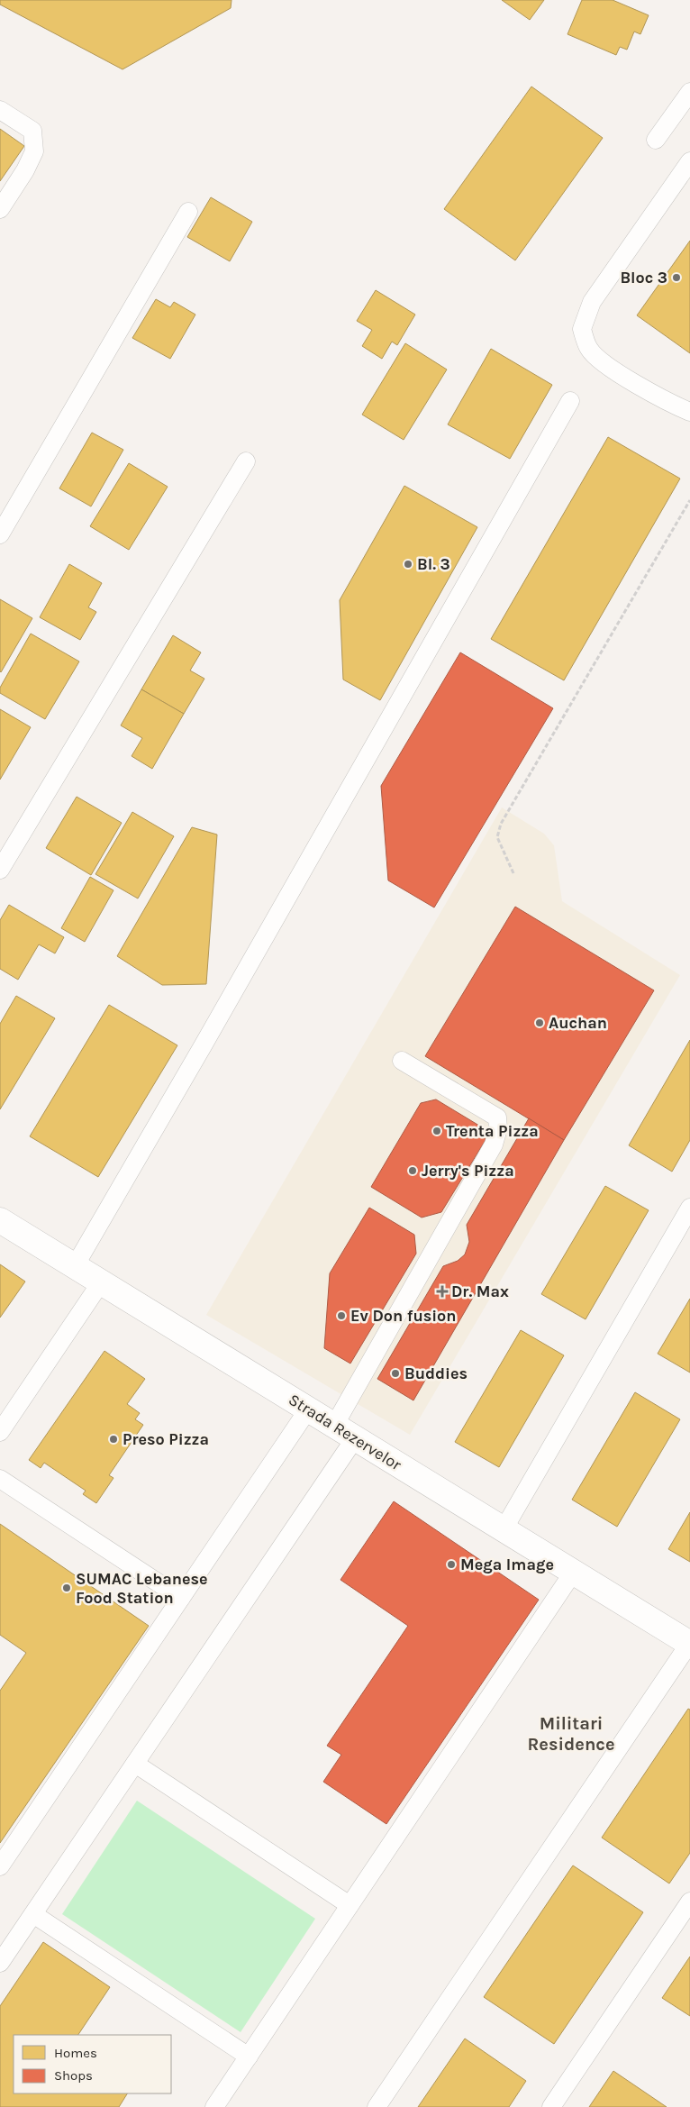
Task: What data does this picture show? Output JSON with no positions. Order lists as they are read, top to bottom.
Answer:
{
  "streets": {
    "street": ["Strada Rezervelor"]
  },
  "districts": ["Militari Residence"],
  "places": {
    "other": [
      "Bloc 3",
      "Bl. 3",
      "Auchan",
      "Trenta Pizza",
      "Jerry's Pizza",
      "Ev Don fusion",
      "Buddies",
      "Preso Pizza",
      "Mega Image",
      "SUMAC Lebanese Food Station"
    ],
    "health": ["Dr. Max"]
  },
  "legend": ["Homes", "Shops"]
}
